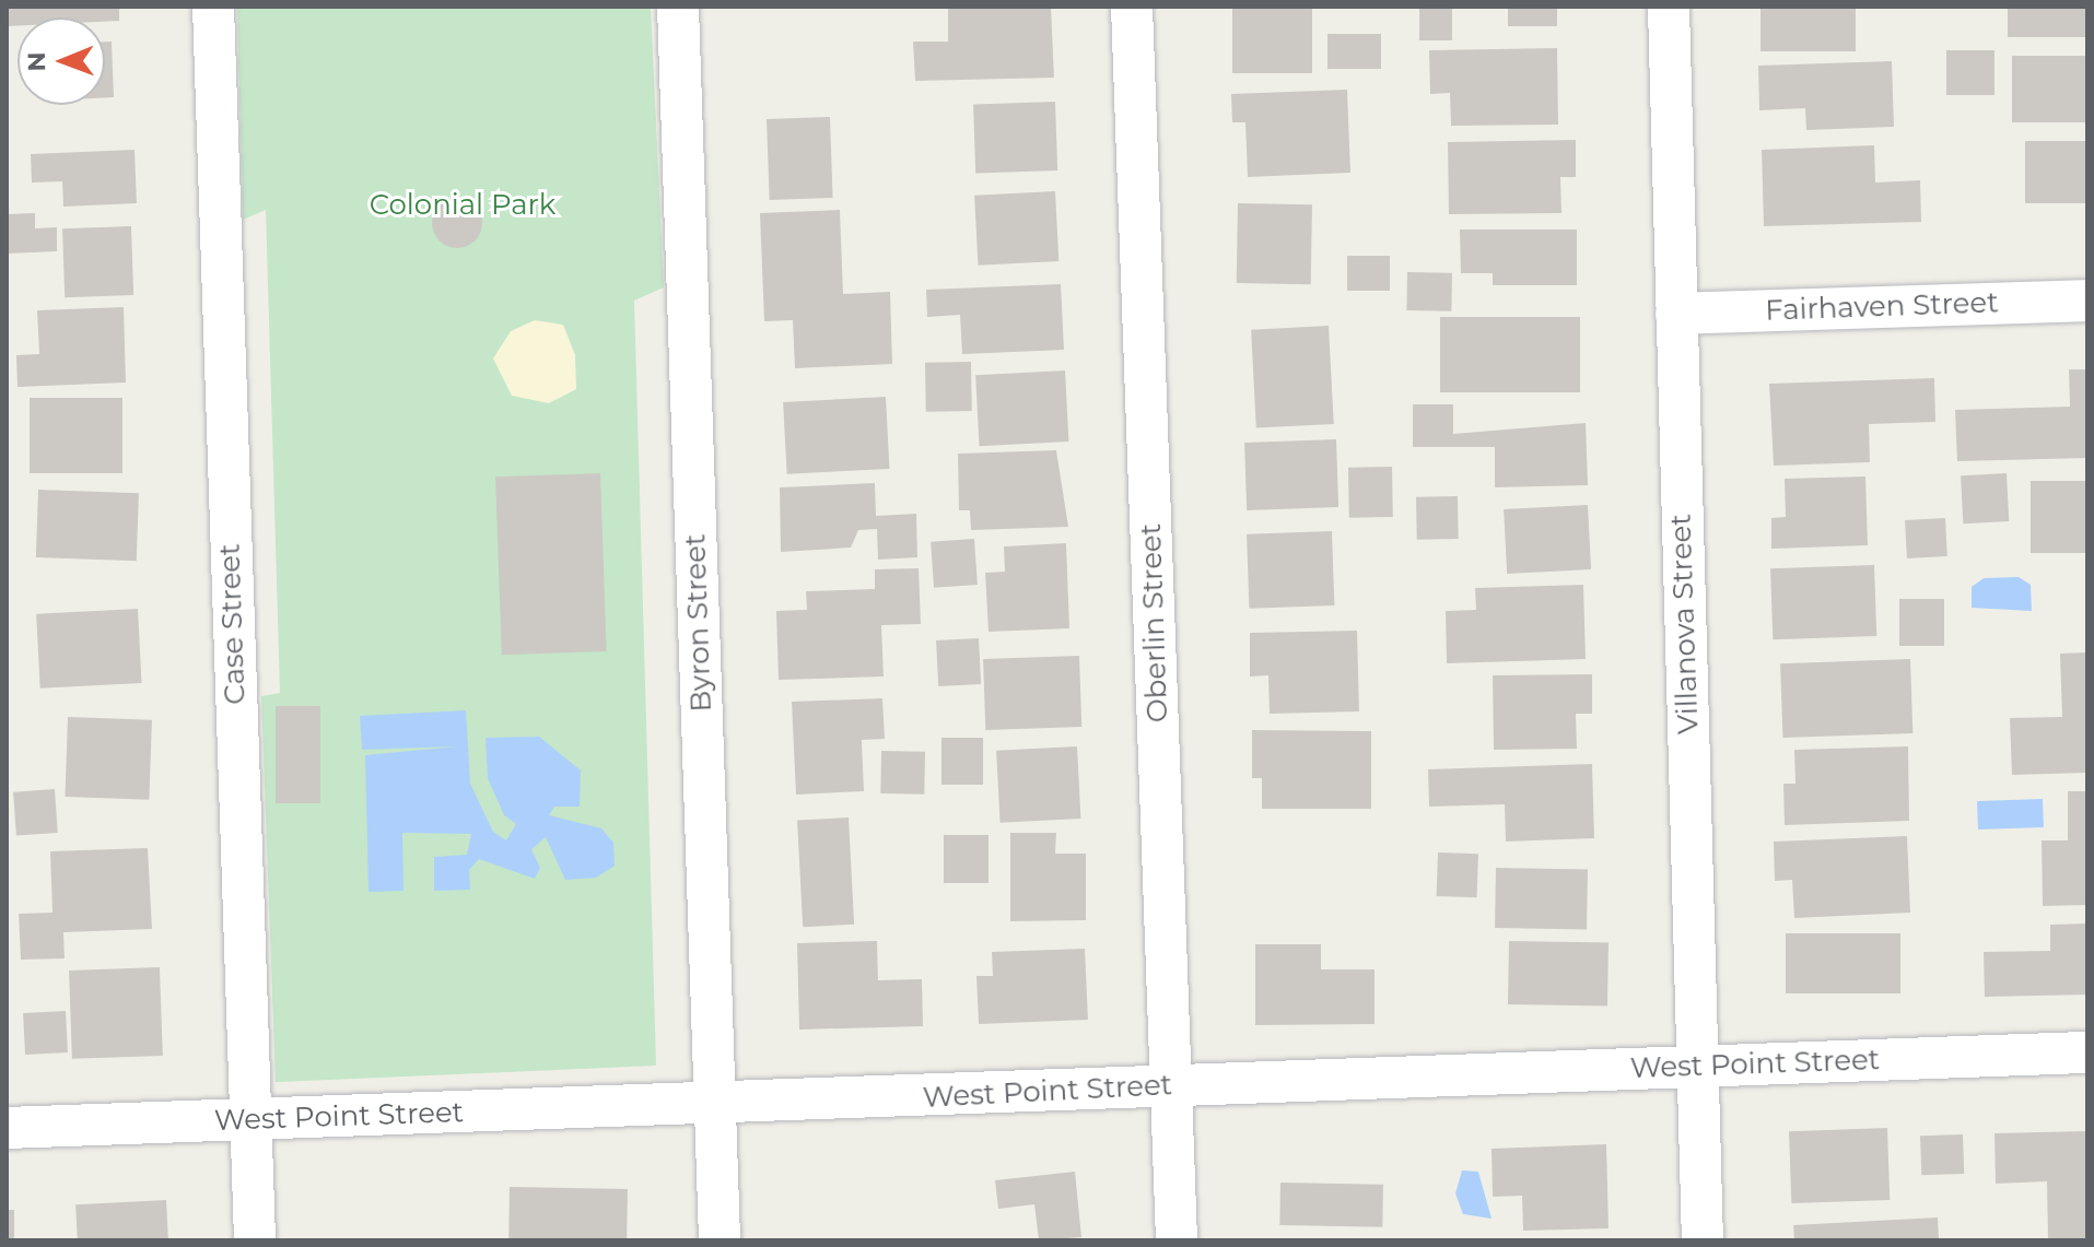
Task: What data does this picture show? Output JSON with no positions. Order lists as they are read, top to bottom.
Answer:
{
  "streets": {
    "street": [
      "Fairhaven Street",
      "Byron Street",
      "Oberlin Street",
      "Case Street",
      "Villanova Street",
      "West Point Street"
    ]
  },
  "crossings": [
    ["Fairhaven Street", "Villanova Street"],
    ["Byron Street", "West Point Street"],
    ["Oberlin Street", "West Point Street"],
    ["Case Street", "West Point Street"],
    ["Villanova Street", "West Point Street"]
  ],
  "parks": ["Colonial Park"],
  "north": "left"
}
